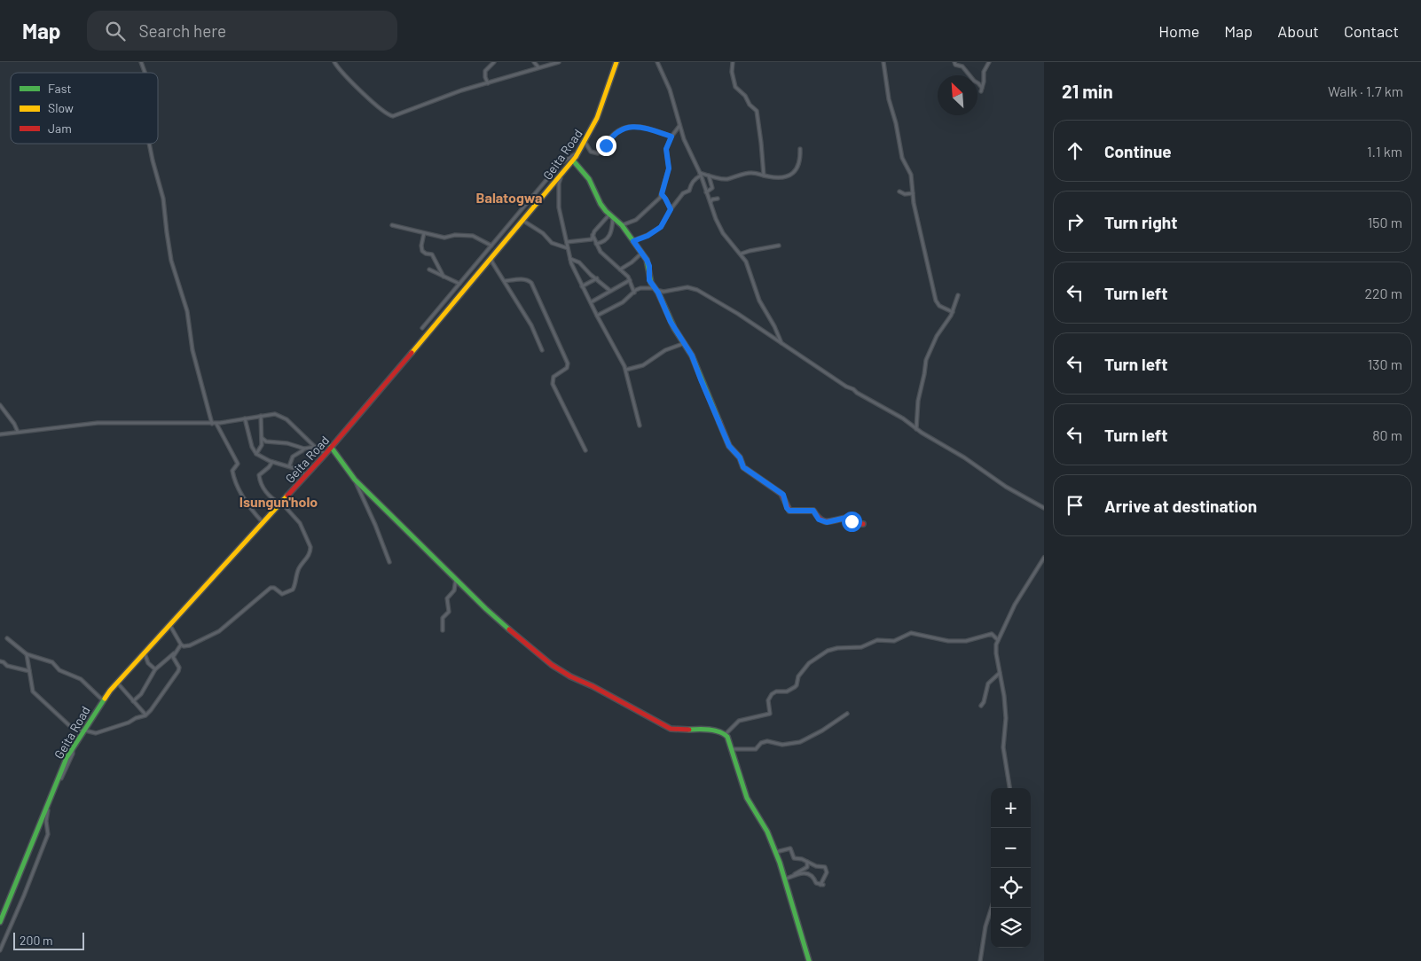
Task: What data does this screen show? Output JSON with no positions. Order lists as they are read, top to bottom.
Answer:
{
  "streets": {
    "main road": ["Geita Road"]
  },
  "districts": ["Balatogwa", "Isungun'holo"],
  "legend": ["Fast", "Slow", "Jam"],
  "scale_bar": "200 m",
  "north": "top left",
  "page": {
    "header": "Map",
    "search": "Search here",
    "nav": [
      "Home",
      "Map",
      "About",
      "Contact"
    ],
    "heading": ["21 min", "Walk · 1.7 km"],
    "list": [
      ["Continue", "1.1 km"],
      ["Turn right", "150 m"],
      ["Turn left", "220 m"],
      ["Turn left", "130 m"],
      ["Turn left", "80 m"],
      "Arrive at destination"
    ],
    "map_buttons": ["+", "−"],
    "scale": "200 m"
  }
}
